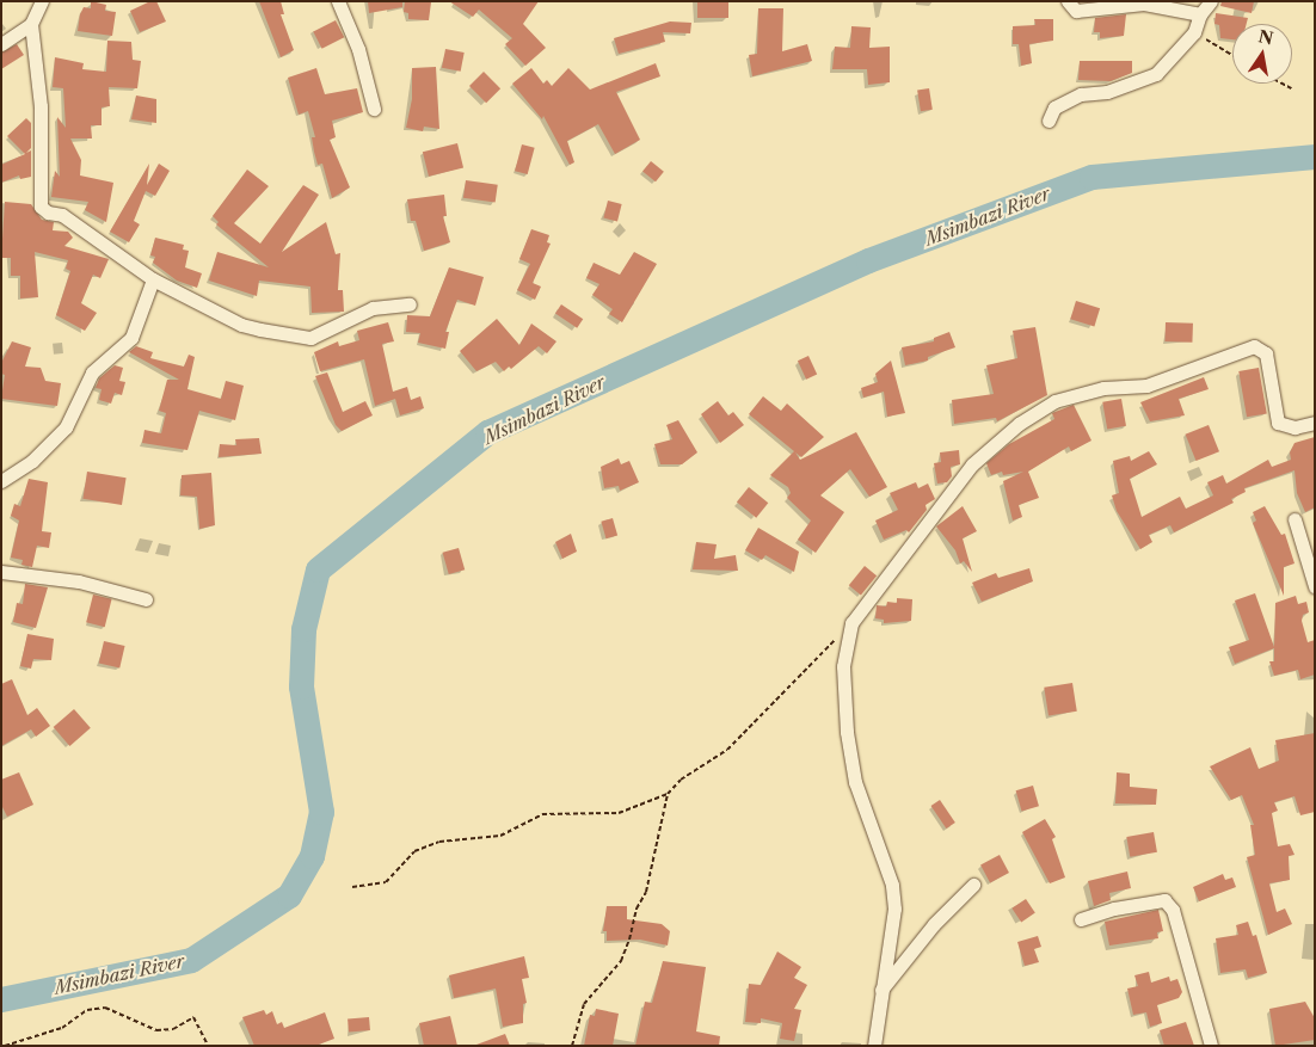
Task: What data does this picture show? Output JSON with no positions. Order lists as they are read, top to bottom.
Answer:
{
  "water": ["Msimbazi River"],
  "north": "top"
}
